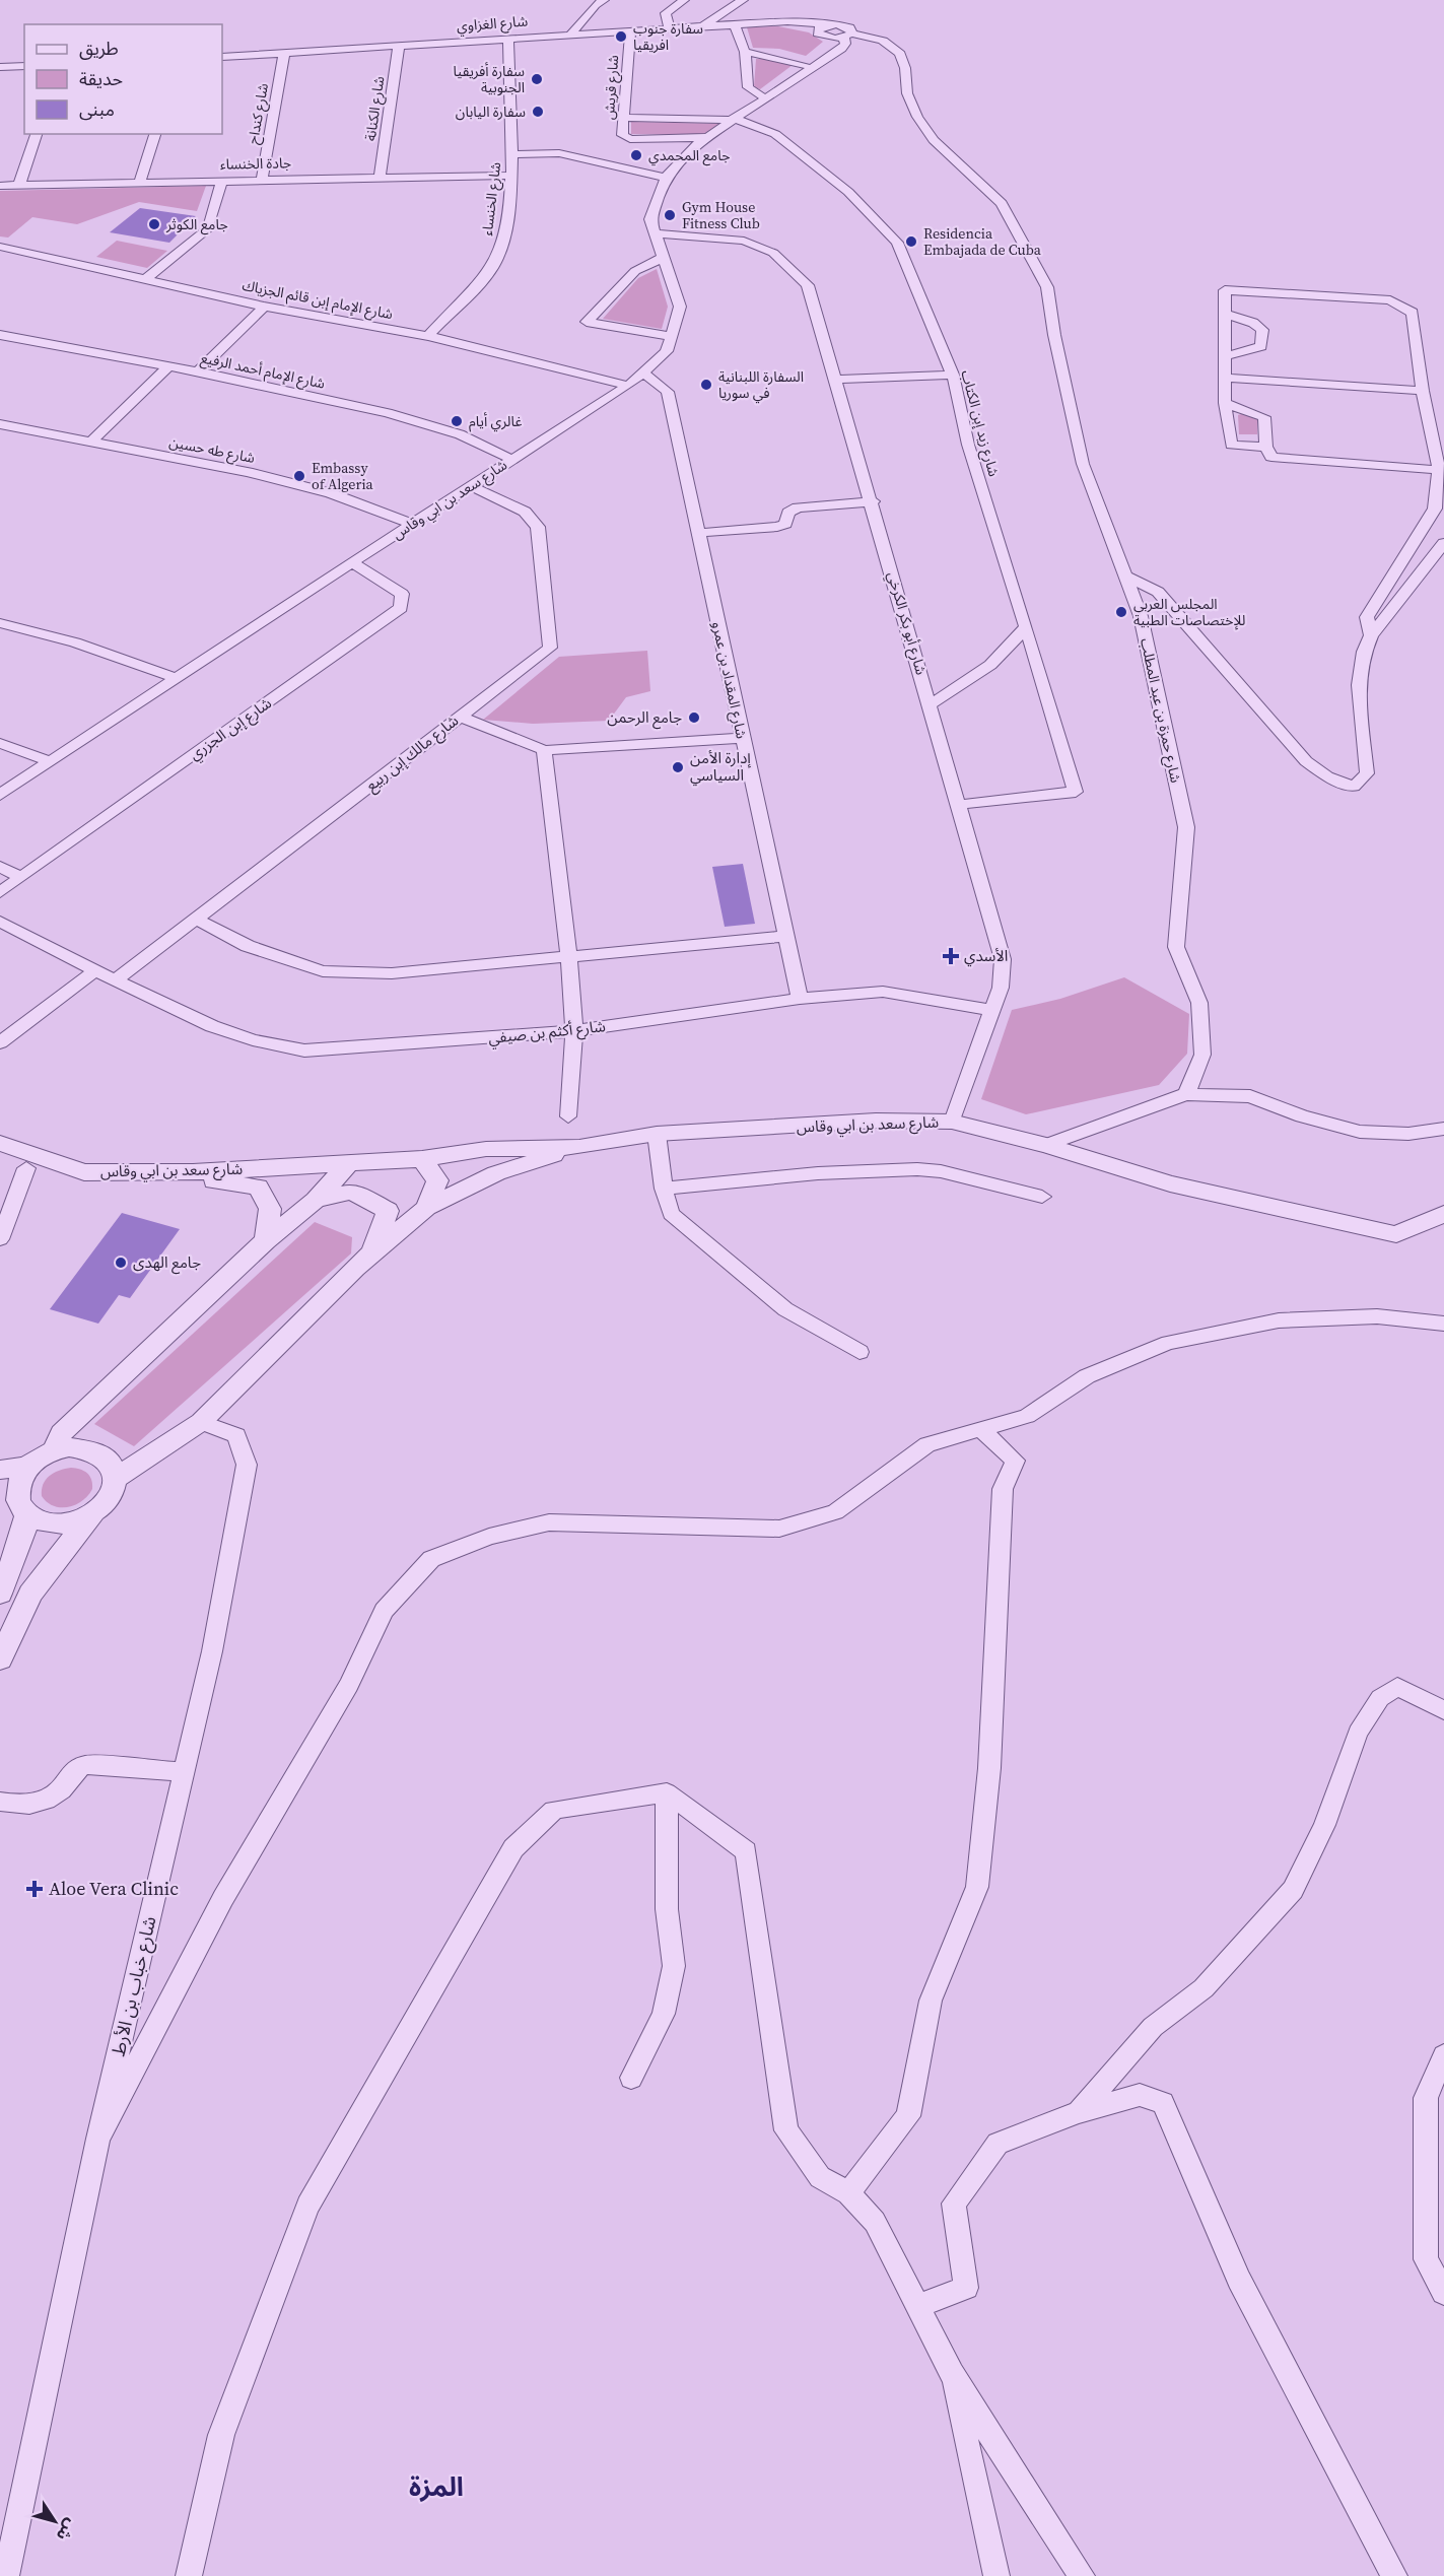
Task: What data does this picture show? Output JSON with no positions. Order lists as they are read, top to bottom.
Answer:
{
  "streets": {
    "street": [
      "شارع الغزاوي",
      "شارع قريش",
      "شارع الكنانة",
      "شارع كنداح",
      "جادة الخنساء",
      "شارع الخنساء",
      "شارع الإمام إبن قائم الجزياك",
      "شارع الإمام أحمد الرفيع",
      "شارع زيد إبن الكتاب",
      "شارع طه حسين",
      "شارع سعد بن ابي وقاس",
      "شارع أبو بكر الكرخي",
      "شارع المقداد بن عمرو",
      "شارع حمزة بن عبد المطلب",
      "شارع إبن الجزري",
      "شارع مالك إبن ربيع",
      "شارع أكثم بن صيفي",
      "شارع خباب بن الأرط"
    ]
  },
  "crossings": [
    ["شارع الغزاوي", "شارع قريش"],
    ["شارع الغزاوي", "شارع الكنانة"],
    ["شارع الغزاوي", "شارع كنداح"],
    ["شارع الغزاوي", "شارع الخنساء"],
    ["شارع الغزاوي", "شارع سعد بن ابي وقاس"],
    ["شارع قريش", "شارع زيد إبن الكتاب"],
    ["شارع قريش", "شارع سعد بن ابي وقاس"],
    ["شارع الكنانة", "جادة الخنساء"],
    ["شارع كنداح", "جادة الخنساء"],
    ["جادة الخنساء", "شارع الخنساء"],
    ["شارع الخنساء", "شارع الإمام إبن قائم الجزياك"],
    ["شارع الإمام إبن قائم الجزياك", "شارع سعد بن ابي وقاس"],
    ["شارع الإمام أحمد الرفيع", "شارع سعد بن ابي وقاس"],
    ["شارع زيد إبن الكتاب", "شارع سعد بن ابي وقاس"],
    ["شارع زيد إبن الكتاب", "شارع أبو بكر الكرخي"],
    ["شارع طه حسين", "شارع سعد بن ابي وقاس"],
    ["شارع سعد بن ابي وقاس", "شارع أبو بكر الكرخي"],
    ["شارع سعد بن ابي وقاس", "شارع المقداد بن عمرو"],
    ["شارع سعد بن ابي وقاس", "شارع حمزة بن عبد المطلب"],
    ["شارع سعد بن ابي وقاس", "شارع إبن الجزري"],
    ["شارع سعد بن ابي وقاس", "شارع مالك إبن ربيع"],
    ["شارع أبو بكر الكرخي", "شارع أكثم بن صيفي"],
    ["شارع المقداد بن عمرو", "شارع أكثم بن صيفي"],
    ["شارع مالك إبن ربيع", "شارع أكثم بن صيفي"]
  ],
  "districts": ["المزة"],
  "places": {
    "other": [
      "سفارة جنوب افريقيا",
      "سفارة أفريقيا الجنوبية",
      "سفارة اليابان",
      "جامع المحمدي",
      "Gym House Fitness Club",
      "جامع الكوثر",
      "Residencia Embajada de Cuba",
      "السفارة اللبنانية في سوريا",
      "غالري أيام",
      "Embassy of Algeria",
      "المجلس العربي للإختصاصات الطبية",
      "جامع الرحمن",
      "إدارة الأمن السياسي",
      "جامع الهدى"
    ],
    "health": ["الأسدي", "Aloe Vera Clinic"]
  },
  "legend": ["طريق", "حديقة", "مبنى"],
  "north": "bottom right"
}
